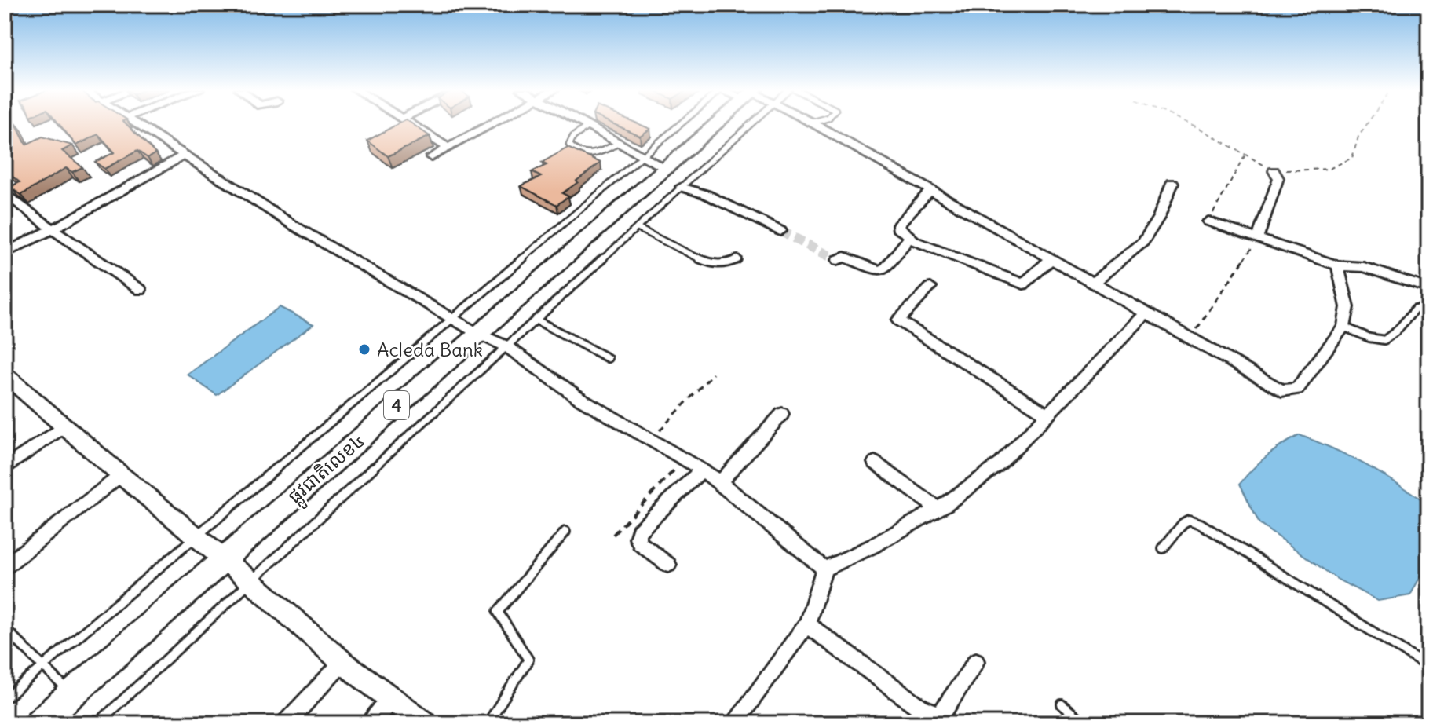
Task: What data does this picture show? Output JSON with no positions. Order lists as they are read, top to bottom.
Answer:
{
  "streets": {
    "highway": ["4", "ផ្លូវជាតិលេខ៤"]
  },
  "places": ["Acleda Bank"]
}
